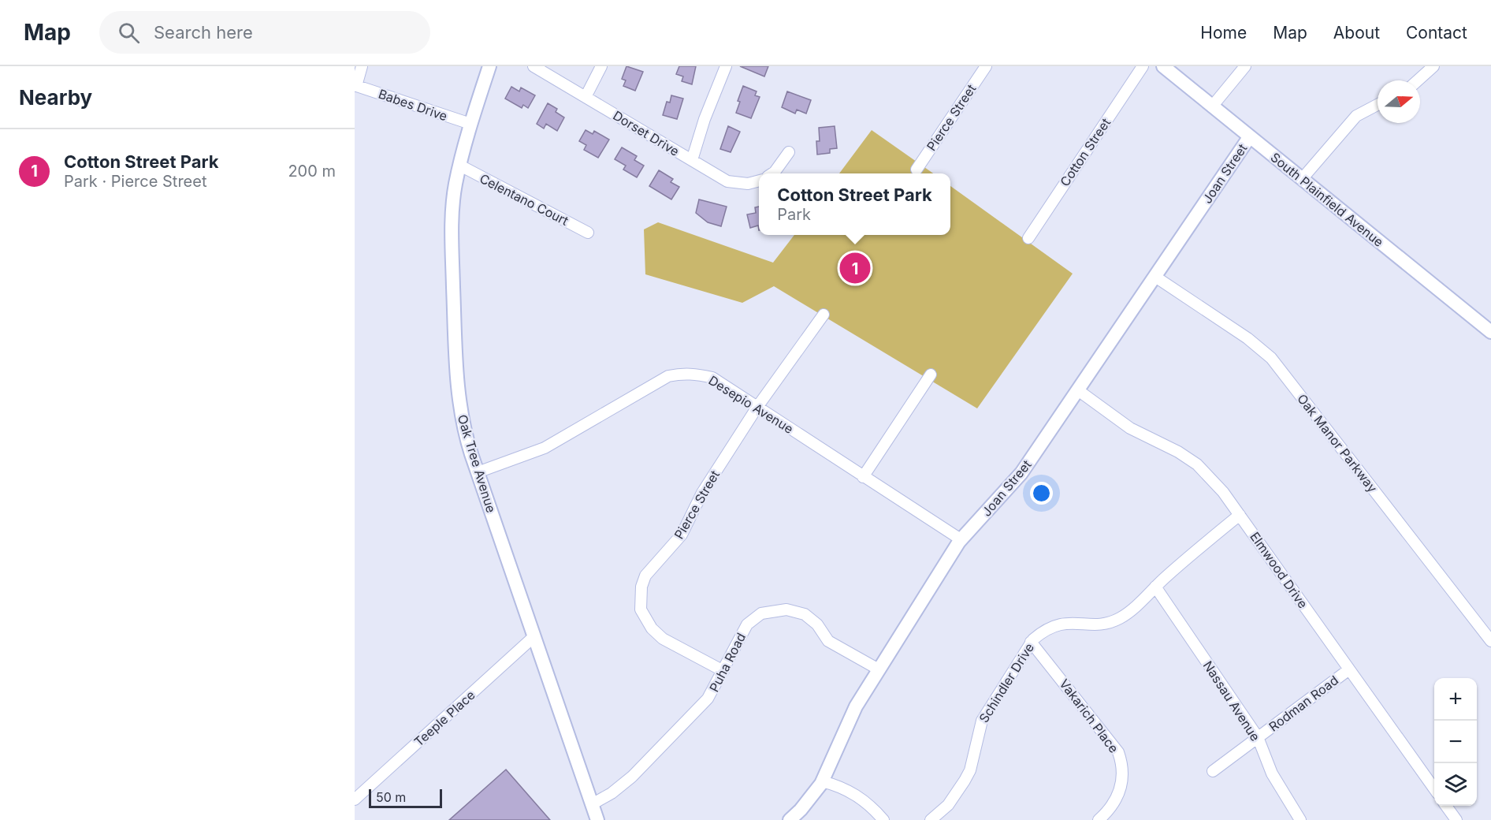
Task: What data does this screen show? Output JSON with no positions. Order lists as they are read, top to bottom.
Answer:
{
  "streets": {
    "street": [
      "Babes Drive",
      "Pierce Street",
      "Dorset Drive",
      "Cotton Street",
      "Joan Street",
      "Celentano Court",
      "South Plainfield Avenue",
      "Desepio Avenue",
      "Oak Manor Parkway",
      "Oak Tree Avenue",
      "Elmwood Drive",
      "Puha Road",
      "Schindler Drive",
      "Nassau Avenue",
      "Rodman Road",
      "Vakarich Place",
      "Teeple Place"
    ]
  },
  "crossings": [
    ["Babes Drive", "Oak Tree Avenue"],
    ["Pierce Street", "Desepio Avenue"],
    ["Pierce Street", "Puha Road"],
    ["Joan Street", "South Plainfield Avenue"],
    ["Joan Street", "Desepio Avenue"],
    ["Joan Street", "Oak Manor Parkway"],
    ["Joan Street", "Elmwood Drive"],
    ["Joan Street", "Puha Road"],
    ["Celentano Court", "Oak Tree Avenue"],
    ["Desepio Avenue", "Oak Tree Avenue"],
    ["Oak Tree Avenue", "Puha Road"],
    ["Oak Tree Avenue", "Teeple Place"],
    ["Elmwood Drive", "Schindler Drive"],
    ["Elmwood Drive", "Rodman Road"],
    ["Schindler Drive", "Nassau Avenue"],
    ["Schindler Drive", "Vakarich Place"],
    ["Nassau Avenue", "Rodman Road"]
  ],
  "scale_bar": "50 m",
  "north": "right",
  "page": {
    "header": "Map",
    "search": "Search here",
    "nav": [
      "Home",
      "Map",
      "About",
      "Contact"
    ],
    "heading": "Nearby",
    "list": [
      {
        "mark": "1",
        "name": "Cotton Street Park",
        "note": "Park · Pierce Street",
        "value": "200 m"
      }
    ],
    "popup": ["Cotton Street Park", "Park"],
    "pins": "1",
    "map_buttons": ["+", "−"],
    "scale": "50 m"
  }
}
